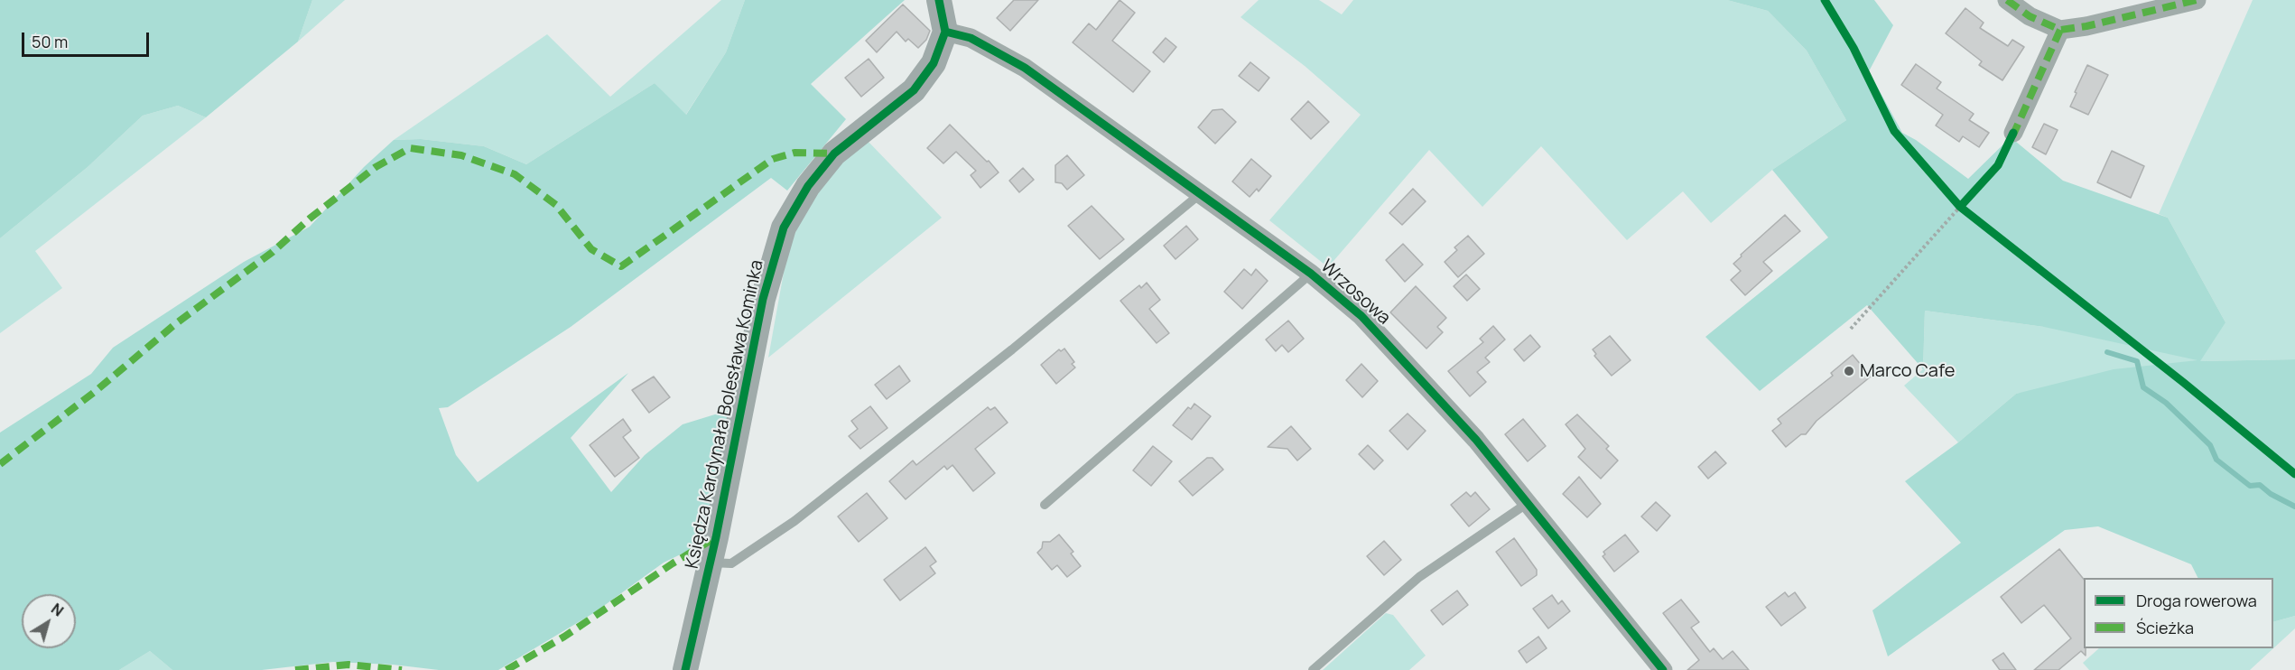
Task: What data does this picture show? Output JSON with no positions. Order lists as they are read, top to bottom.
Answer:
{
  "streets": {
    "street": ["Wrzosowa", "Księdza Kardynała Bolesława Kominka"]
  },
  "crossings": [
    ["Wrzosowa", "Księdza Kardynała Bolesława Kominka"]
  ],
  "places": ["Marco Cafe"],
  "legend": ["Droga rowerowa", "Ścieżka"],
  "scale_bar": "50 m",
  "north": "top right"
}
